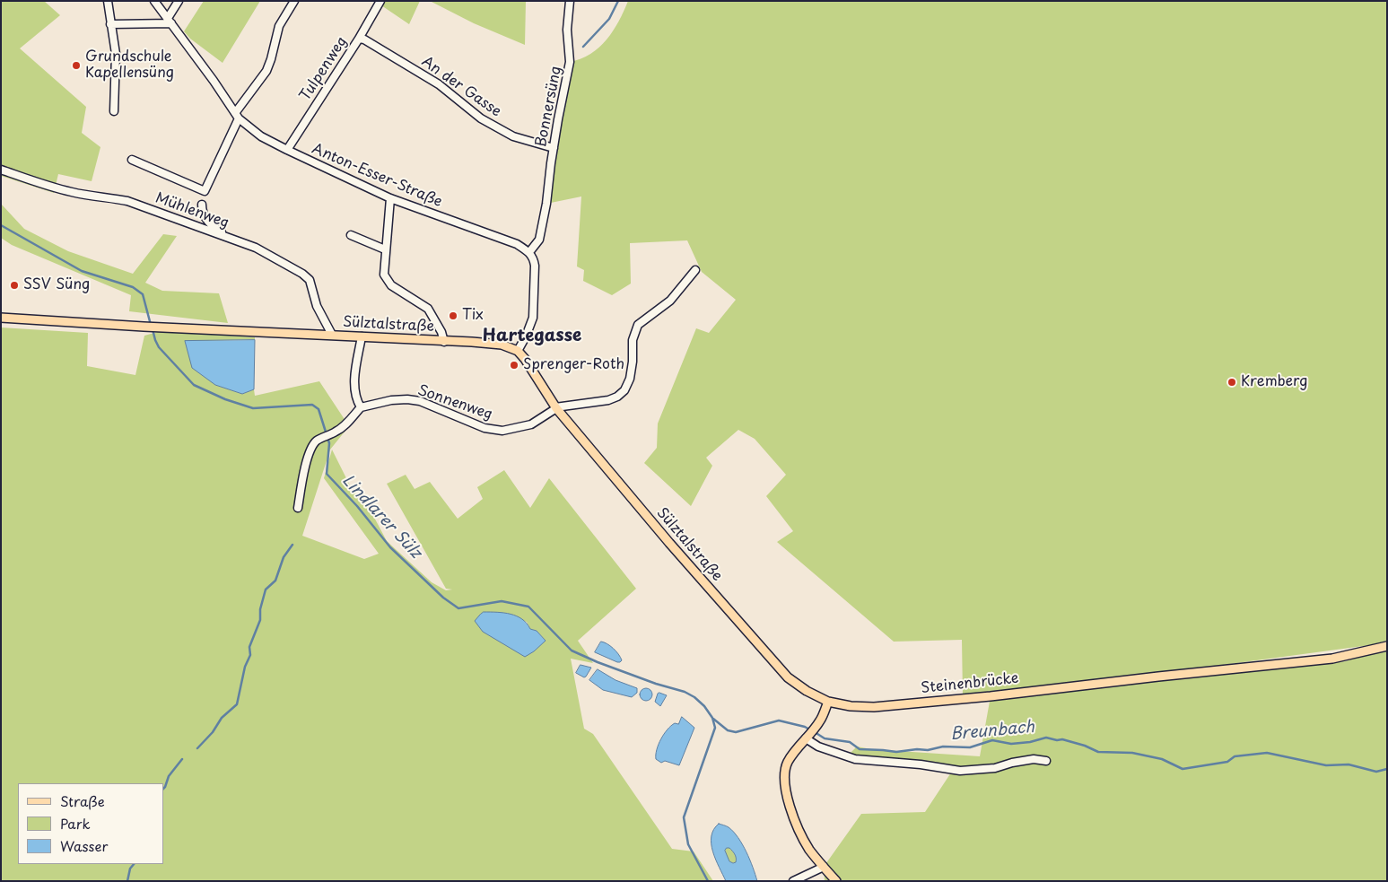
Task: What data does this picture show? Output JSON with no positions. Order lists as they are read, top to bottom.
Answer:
{
  "streets": {
    "main road": ["Sülztalstraße", "Steinenbrücke"],
    "street": [
      "Tulpenweg",
      "An der Gasse",
      "Bonnersüng",
      "Anton-Esser-Straße",
      "Mühlenweg",
      "Sonnenweg"
    ]
  },
  "crossings": [
    ["Tulpenweg", "An der Gasse"],
    ["Tulpenweg", "Anton-Esser-Straße"],
    ["An der Gasse", "Bonnersüng"],
    ["Bonnersüng", "Anton-Esser-Straße"],
    ["Mühlenweg", "Sülztalstraße"],
    ["Sülztalstraße", "Sonnenweg"],
    ["Sülztalstraße", "Steinenbrücke"]
  ],
  "districts": ["Hartegasse"],
  "water": ["Lindlarer Sülz", "Breunbach"],
  "places": [
    "Grundschule Kapellensüng",
    "SSV Süng",
    "Tix",
    "Sprenger-Roth",
    "Kremberg"
  ],
  "legend": ["Straße", "Park", "Wasser"]
}
